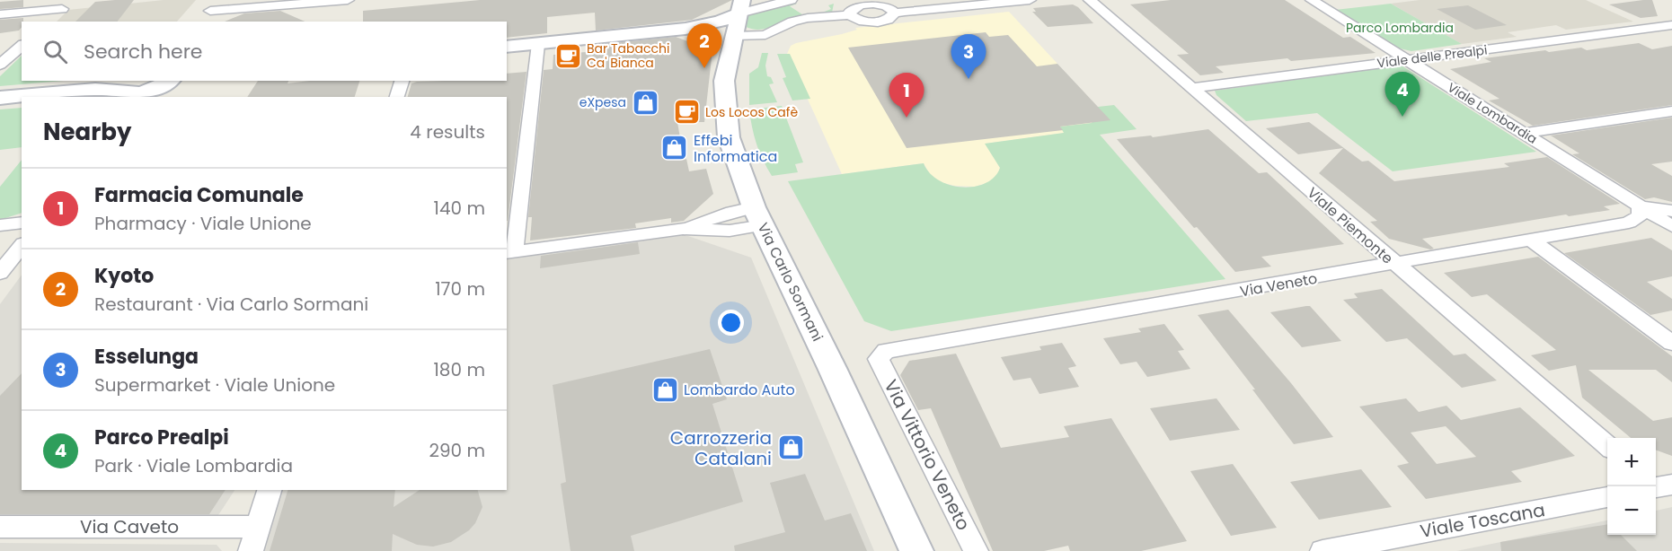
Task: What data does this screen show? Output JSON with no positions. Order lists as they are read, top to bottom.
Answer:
{
  "streets": {
    "main road": ["Via Carlo Sormani"],
    "street": [
      "Viale delle Prealpi",
      "Viale Lombardia",
      "Viale Piemonte",
      "Via Veneto",
      "Via Vittorio Veneto",
      "Viale Toscana",
      "Via Caveto"
    ]
  },
  "crossings": [
    ["Viale delle Prealpi", "Viale Lombardia"],
    ["Viale delle Prealpi", "Viale Piemonte"],
    ["Viale Lombardia", "Via Veneto"],
    ["Viale Piemonte", "Via Veneto"],
    ["Via Veneto", "Via Vittorio Veneto"]
  ],
  "parks": ["Parco Lombardia"],
  "places": {
    "cafe": ["Bar Tabacchi Ca' Bianca", "Los Locos Cafè"],
    "shop": [
      "eXpesa",
      "Effebi Informatica",
      "Lombardo Auto",
      "Carrozzeria Catalani"
    ]
  },
  "page": {
    "search": "Search here",
    "pins": [
      "2",
      "3",
      "4",
      "1"
    ],
    "heading": ["Nearby", "4 results"],
    "list": [
      {
        "mark": "1",
        "name": "Farmacia Comunale",
        "note": "Pharmacy · Viale Unione",
        "value": "140 m"
      },
      {
        "mark": "2",
        "name": "Kyoto",
        "note": "Restaurant · Via Carlo Sormani",
        "value": "170 m"
      },
      {
        "mark": "3",
        "name": "Esselunga",
        "note": "Supermarket · Viale Unione",
        "value": "180 m"
      },
      {
        "mark": "4",
        "name": "Parco Prealpi",
        "note": "Park · Viale Lombardia",
        "value": "290 m"
      }
    ],
    "map_buttons": ["+", "−"]
  }
}
